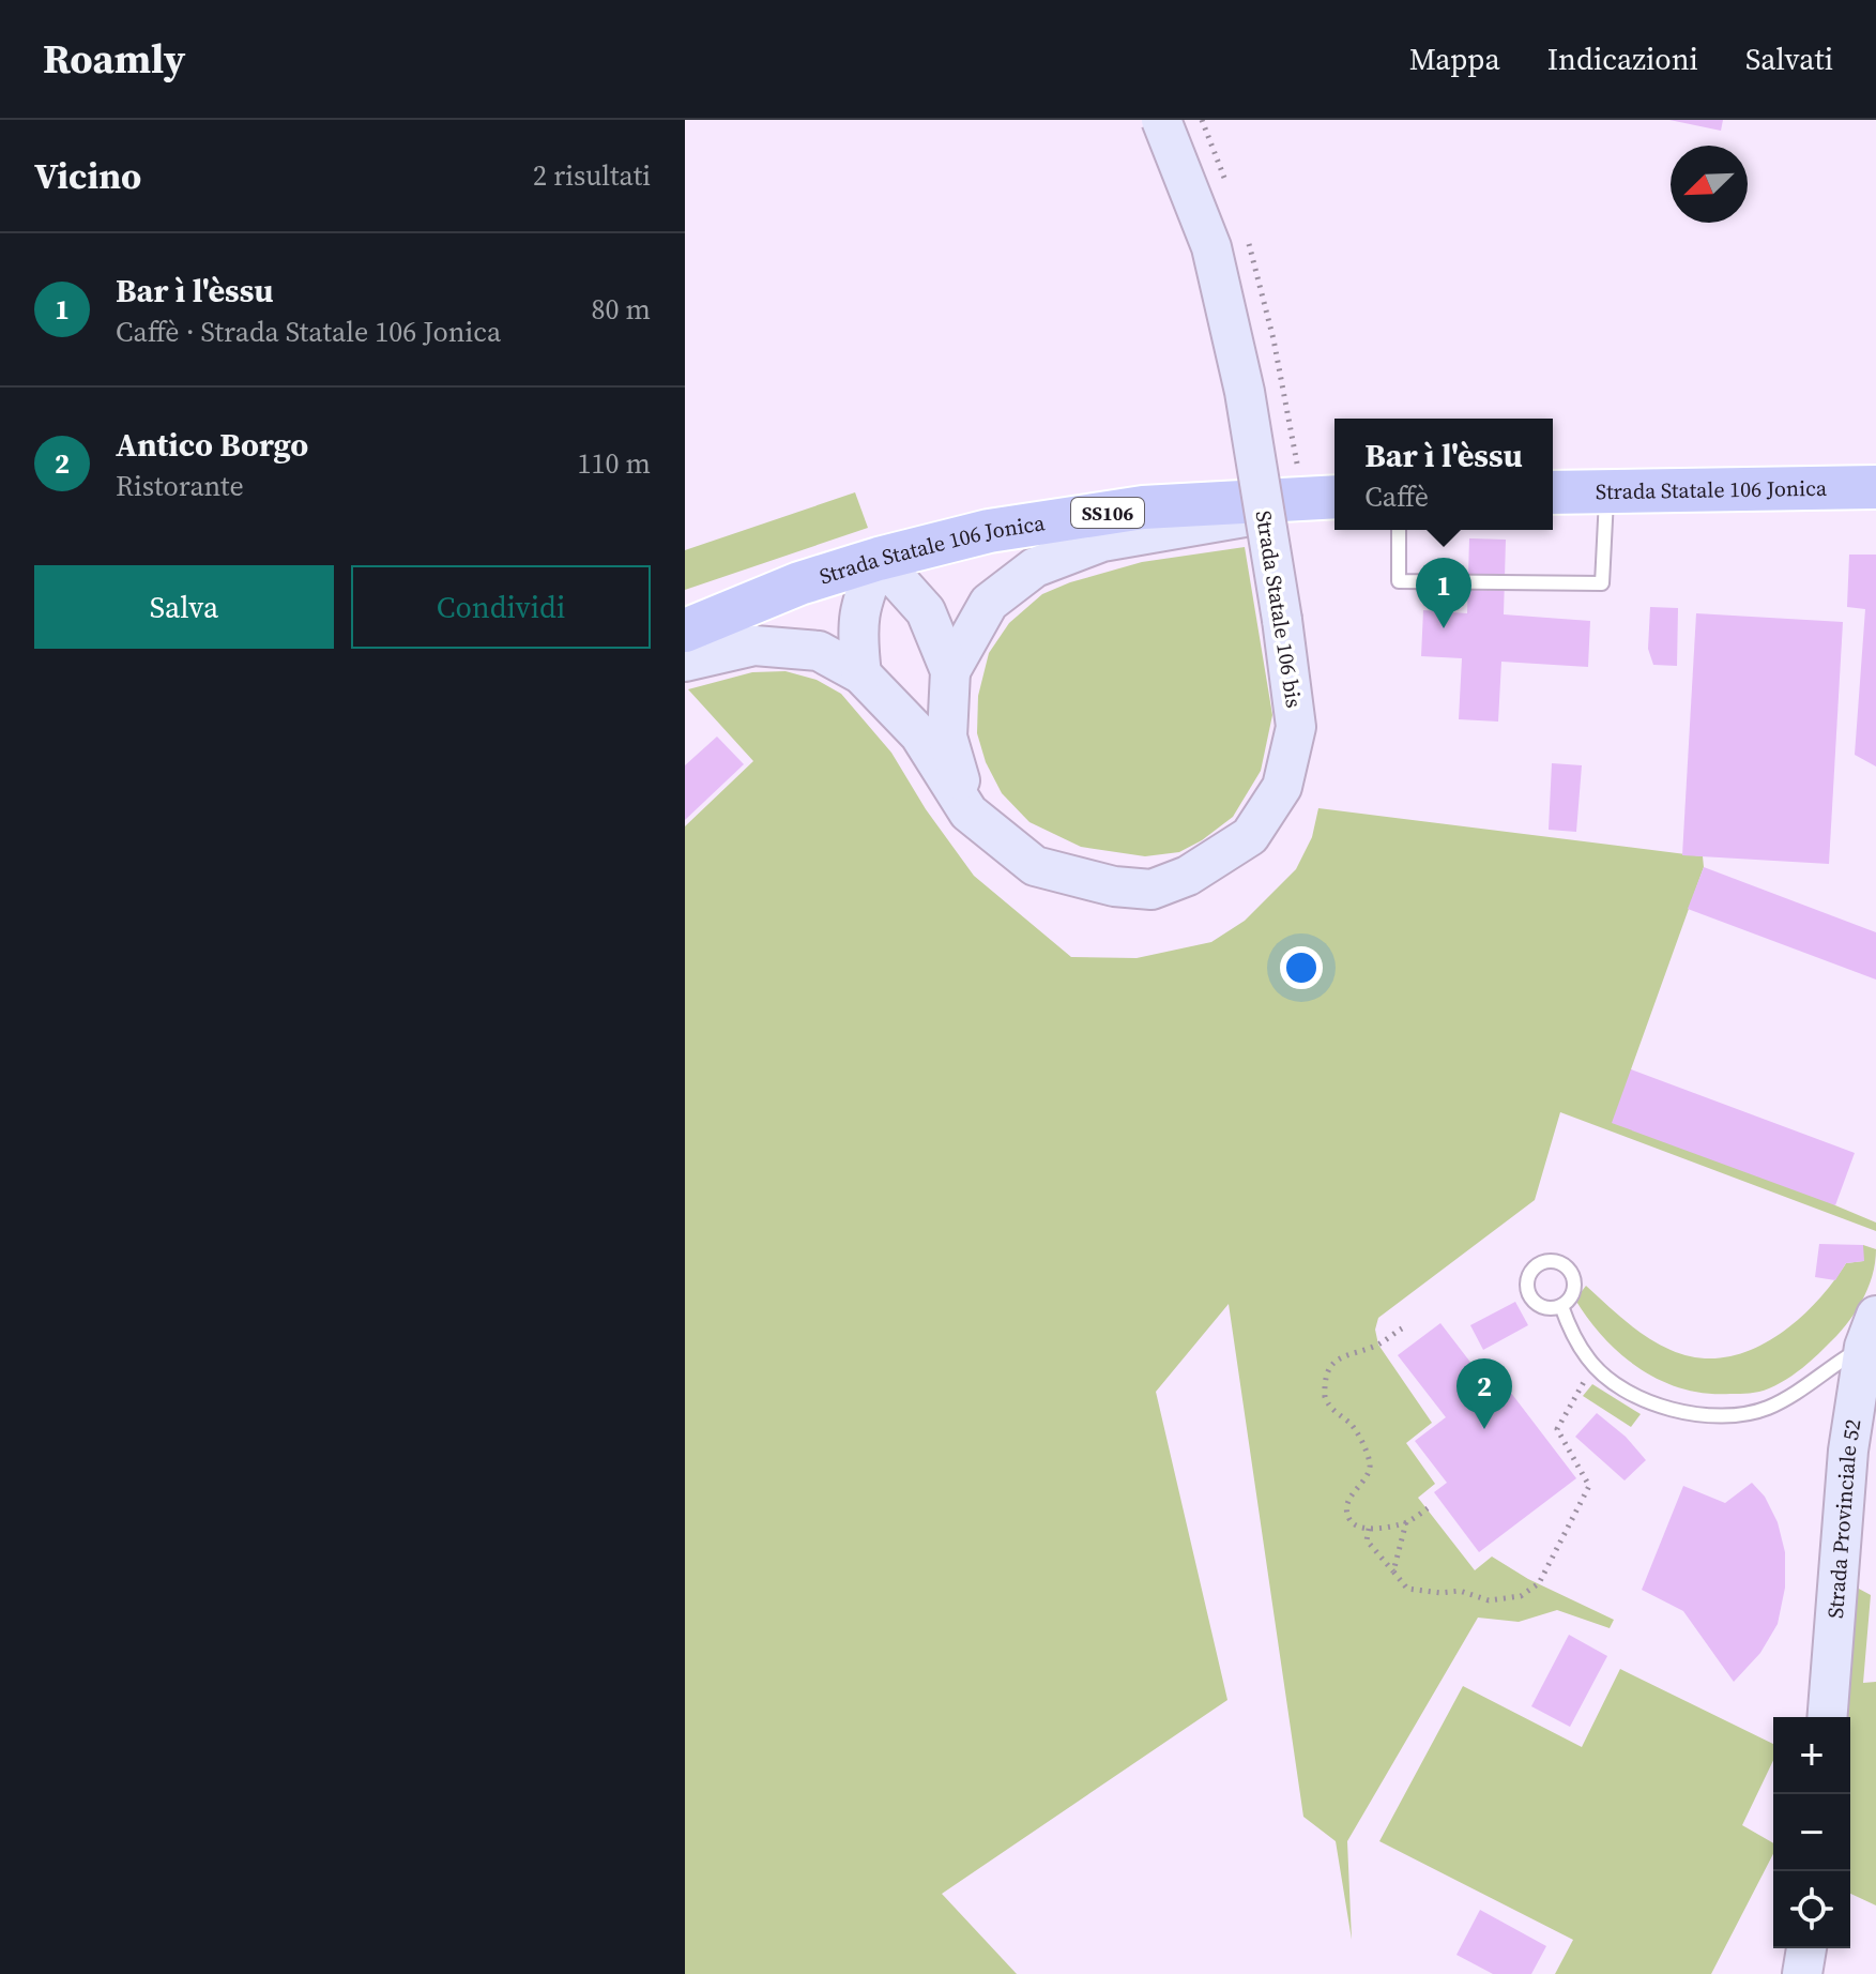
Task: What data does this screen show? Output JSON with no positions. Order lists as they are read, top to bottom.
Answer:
{
  "streets": {
    "main road": [
      "Strada Statale 106 Jonica",
      "SS106",
      "Strada Statale 106 bis",
      "Strada Provinciale 52"
    ]
  },
  "north": "bottom left",
  "page": {
    "header": "Roamly",
    "nav": ["Mappa", "Indicazioni", "Salvati"],
    "heading": ["Vicino", "2 risultati"],
    "list": [
      {
        "mark": "1",
        "name": "Bar ì l'èssu",
        "note": "Caffè · Strada Statale 106 Jonica",
        "value": "80 m"
      },
      {
        "mark": "2",
        "name": "Antico Borgo",
        "note": "Ristorante",
        "value": "110 m"
      }
    ],
    "popup": ["Bar ì l'èssu", "Caffè"],
    "buttons": ["Salva", "Condividi"],
    "pins": ["1", "2"],
    "map_buttons": ["+", "−"]
  }
}
